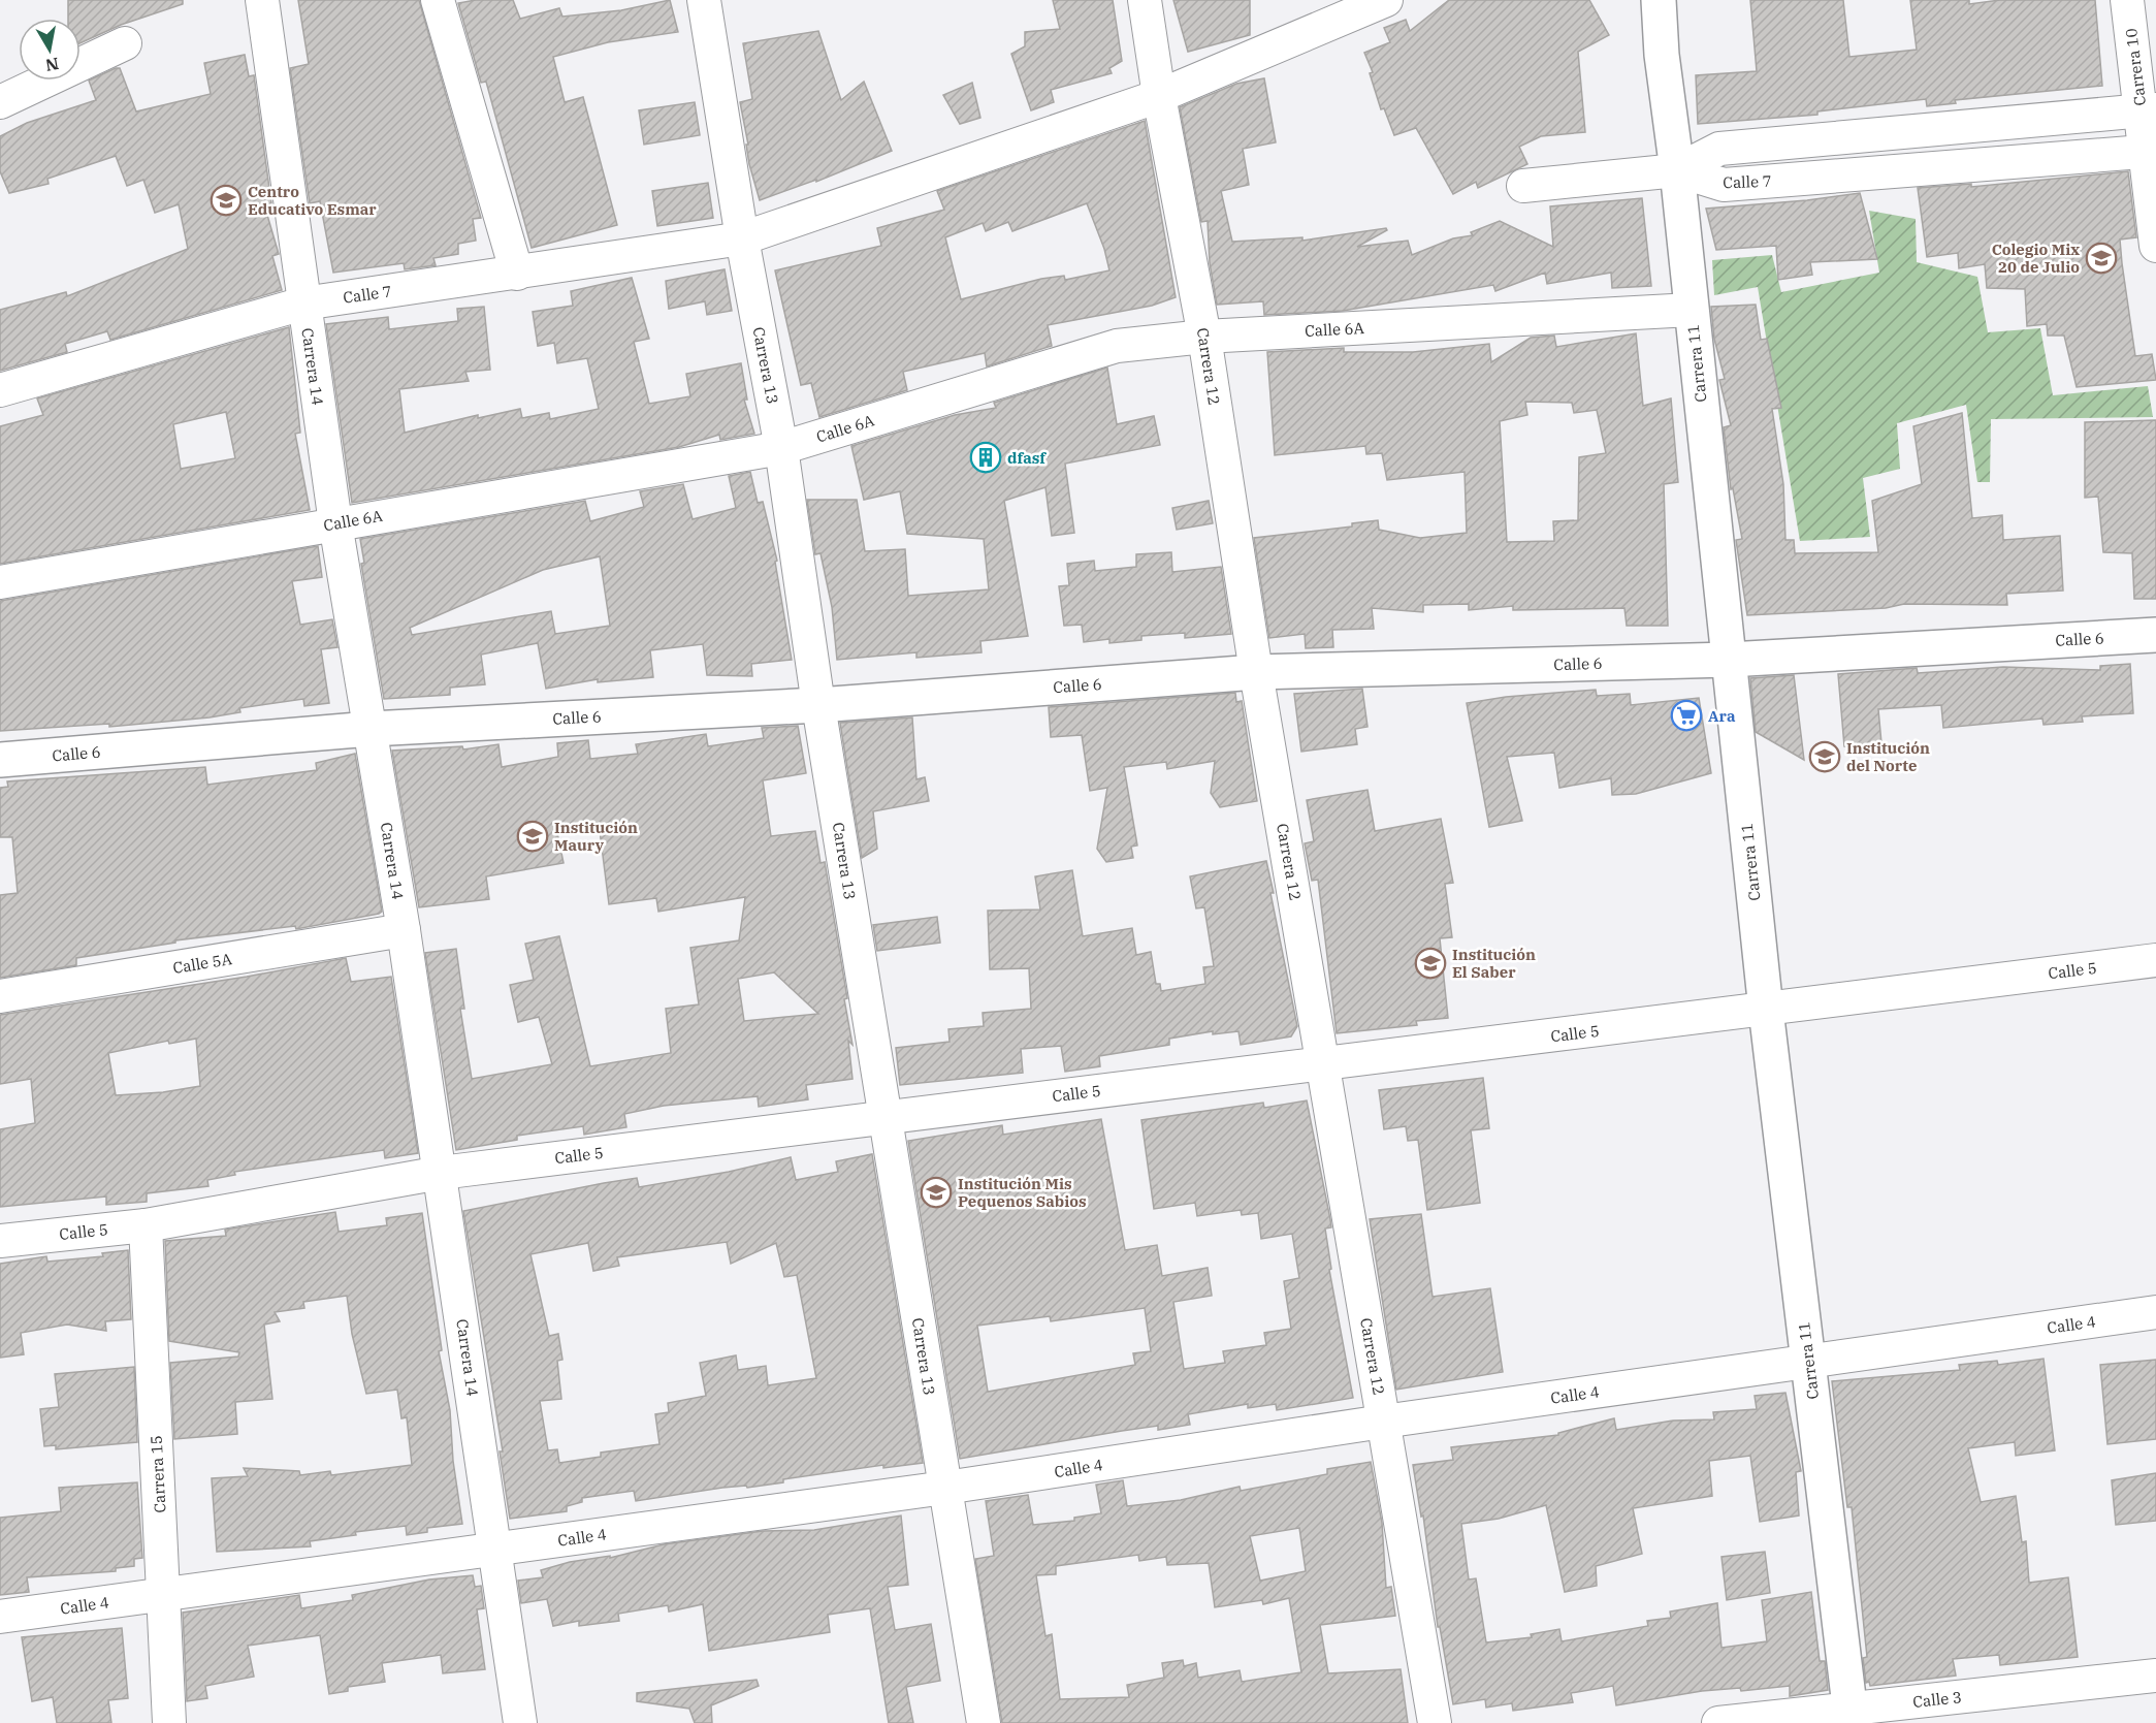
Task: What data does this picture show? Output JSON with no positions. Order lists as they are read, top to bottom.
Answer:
{
  "streets": {
    "street": [
      "Carrera 10",
      "Calle 7",
      "Calle 6A",
      "Carrera 11",
      "Carrera 13",
      "Carrera 14",
      "Carrera 12",
      "Calle 6",
      "Calle 5A",
      "Calle 5",
      "Calle 4",
      "Carrera 15",
      "Calle 3"
    ]
  },
  "crossings": [
    ["Carrera 10", "Calle 7"],
    ["Calle 7", "Carrera 11"],
    ["Calle 7", "Carrera 13"],
    ["Calle 7", "Carrera 14"],
    ["Calle 7", "Carrera 12"],
    ["Calle 6A", "Carrera 11"],
    ["Calle 6A", "Carrera 13"],
    ["Calle 6A", "Carrera 14"],
    ["Calle 6A", "Carrera 12"],
    ["Carrera 11", "Calle 6"],
    ["Carrera 11", "Calle 5"],
    ["Carrera 11", "Calle 4"],
    ["Carrera 11", "Calle 3"],
    ["Carrera 13", "Calle 6"],
    ["Carrera 13", "Calle 5"],
    ["Carrera 13", "Calle 4"],
    ["Carrera 14", "Calle 6"],
    ["Carrera 14", "Calle 5A"],
    ["Carrera 14", "Calle 5"],
    ["Carrera 14", "Calle 4"],
    ["Carrera 12", "Calle 6"],
    ["Carrera 12", "Calle 5"],
    ["Carrera 12", "Calle 4"],
    ["Calle 5", "Carrera 15"],
    ["Calle 4", "Carrera 15"]
  ],
  "places": {
    "school or university": [
      "Centro Educativo Esmar",
      "Colegio Mix 20 de Julio",
      "Institución del Norte",
      "Institución Maury",
      "Institución El Saber",
      "Institución Mis Pequenos Sabios"
    ],
    "building": ["dfasf"],
    "supermarket": ["Ara"]
  },
  "north": "bottom"
}
